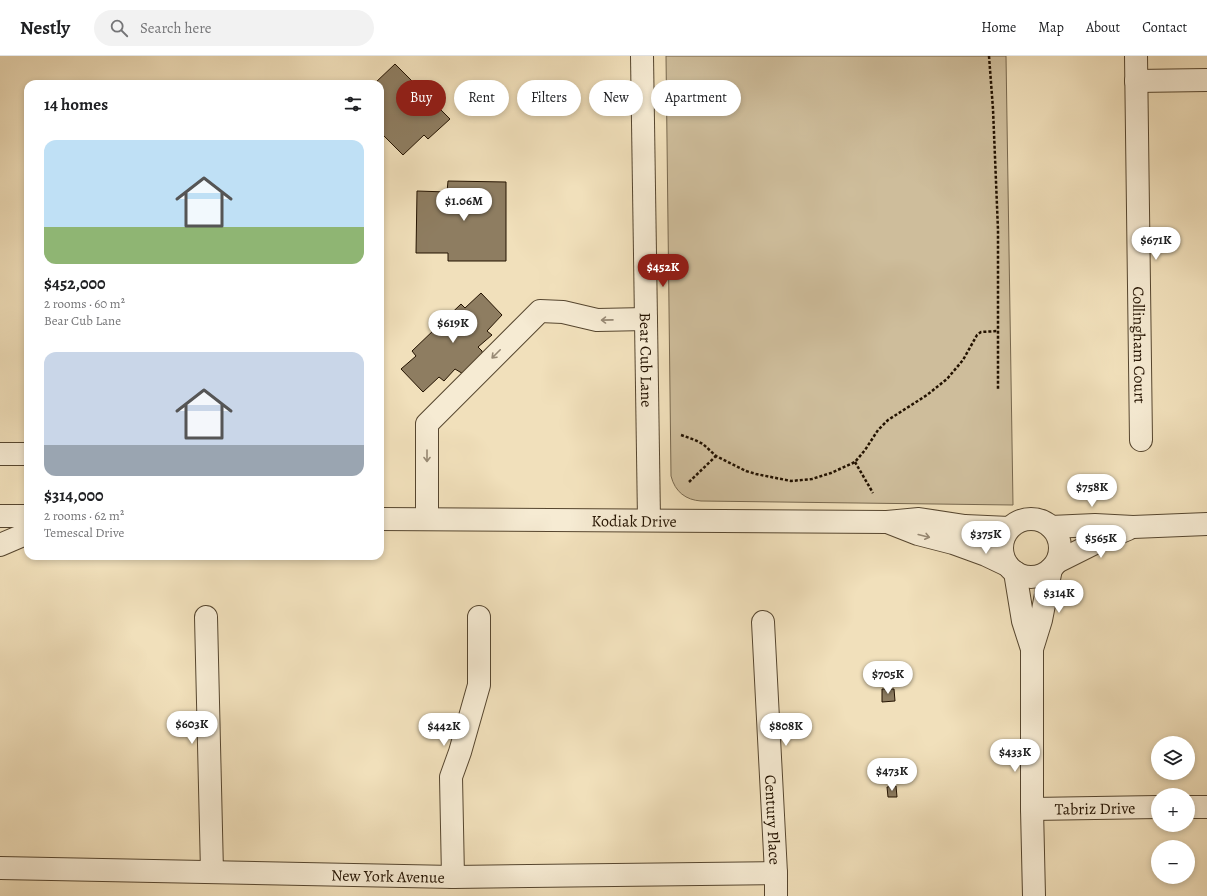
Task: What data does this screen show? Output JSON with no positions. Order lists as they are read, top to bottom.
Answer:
{
  "streets": {
    "street": [
      "Collingham Court",
      "Bear Cub Lane",
      "Kodiak Drive",
      "Tabriz Drive",
      "Century Place",
      "New York Avenue"
    ]
  },
  "crossings": [
    ["Bear Cub Lane", "Kodiak Drive"],
    ["Century Place", "New York Avenue"]
  ],
  "page": {
    "header": "Nestly",
    "search": "Search here",
    "nav": [
      "Home",
      "Map",
      "About",
      "Contact"
    ],
    "chip": [
      "Buy",
      "Rent",
      "Filters",
      "New",
      "Apartment"
    ],
    "heading": "14 homes",
    "list": [
      {
        "name": "$452,000",
        "note": "2 rooms · 60 m² · Bear Cub Lane"
      },
      {
        "name": "$314,000",
        "note": "2 rooms · 62 m² · Temescal Drive"
      }
    ],
    "price": [
      "$1.06M",
      "$671K",
      "$452K",
      "$619K",
      "$758K",
      "$375K",
      "$565K",
      "$314K",
      "$705K",
      "$603K",
      "$442K",
      "$808K",
      "$433K",
      "$473K"
    ],
    "map_buttons": ["+", "−"]
  }
}
